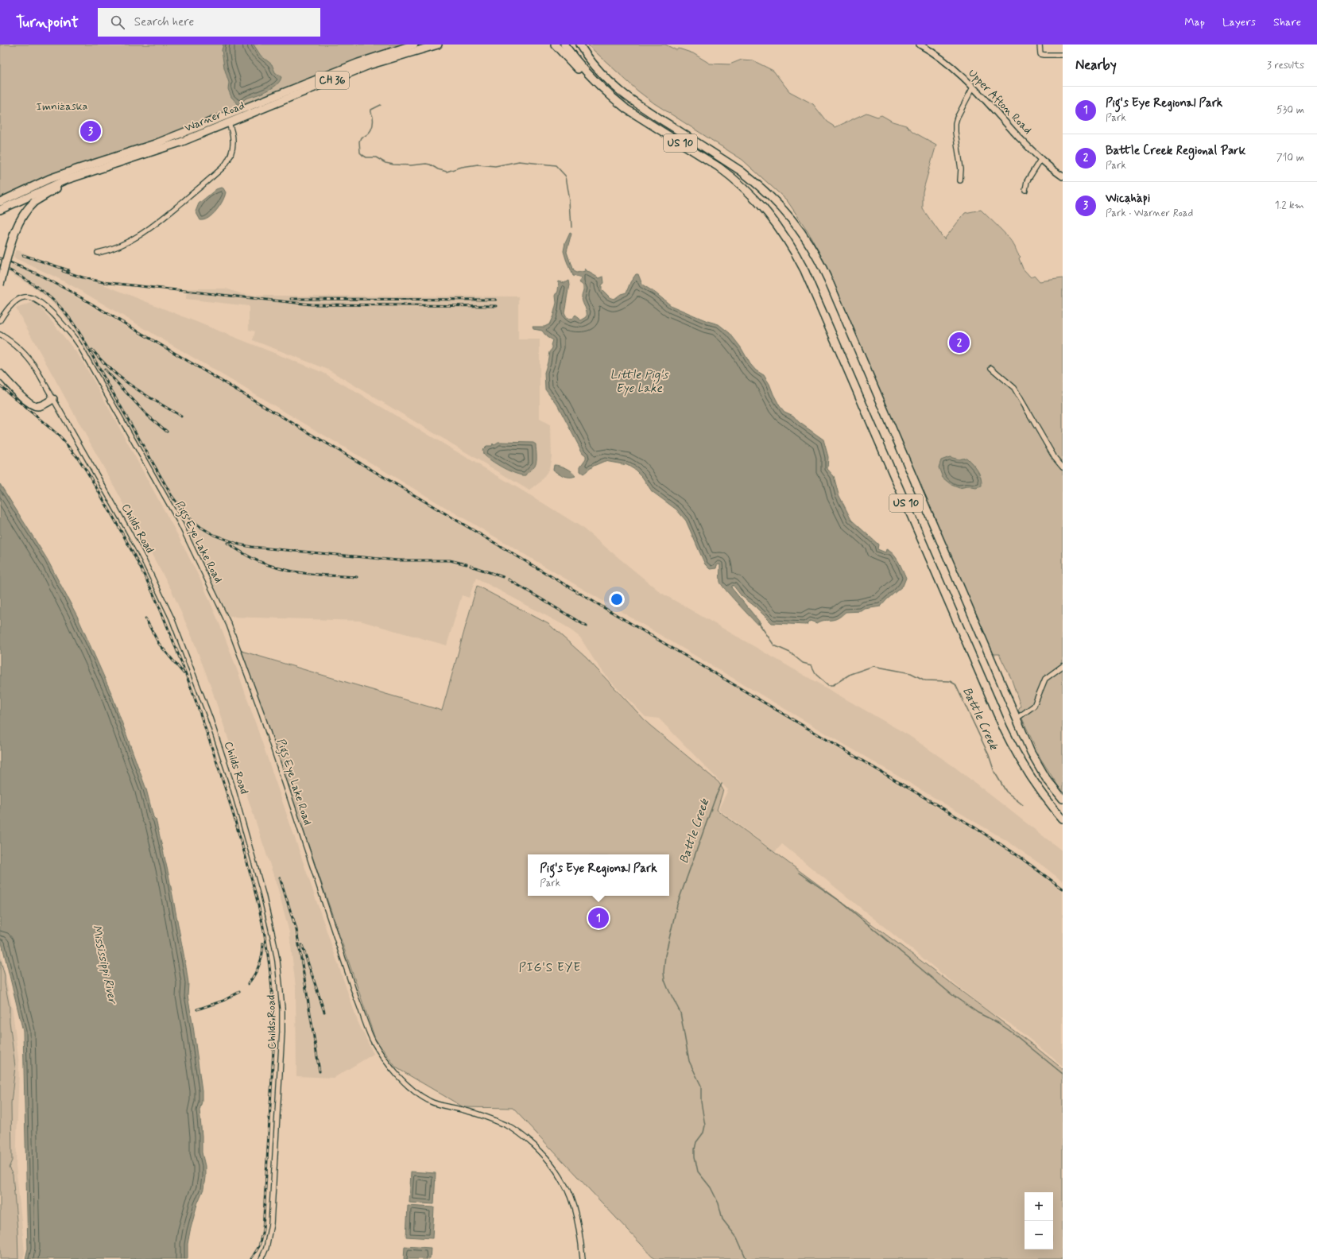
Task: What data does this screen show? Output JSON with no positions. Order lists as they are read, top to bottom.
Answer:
{
  "streets": {
    "highway": ["CH 36", "Warner Road", "US 10"],
    "street": ["Upper Afton Road", "Childs Road", "Pigs Eye Lake Road"]
  },
  "districts": ["PIG'S EYE"],
  "water": ["Little Pig's Eye Lake", "Battle Creek", "Mississippi River"],
  "parks": ["Imniżaska"],
  "page": {
    "header": "Turnpoint",
    "search": "Search here",
    "nav": ["Map", "Layers", "Share"],
    "heading": ["Nearby", "3 results"],
    "list": [
      {
        "mark": "1",
        "name": "Pig's Eye Regional Park",
        "note": "Park",
        "value": "530 m"
      },
      {
        "mark": "2",
        "name": "Battle Creek Regional Park",
        "note": "Park",
        "value": "710 m"
      },
      {
        "mark": "3",
        "name": "Wic̣aḣapi",
        "note": "Park · Warner Road",
        "value": "1.2 km"
      }
    ],
    "pins": ["3", "2", "1"],
    "popup": ["Pig's Eye Regional Park", "Park"],
    "map_buttons": ["+", "−"]
  }
}
